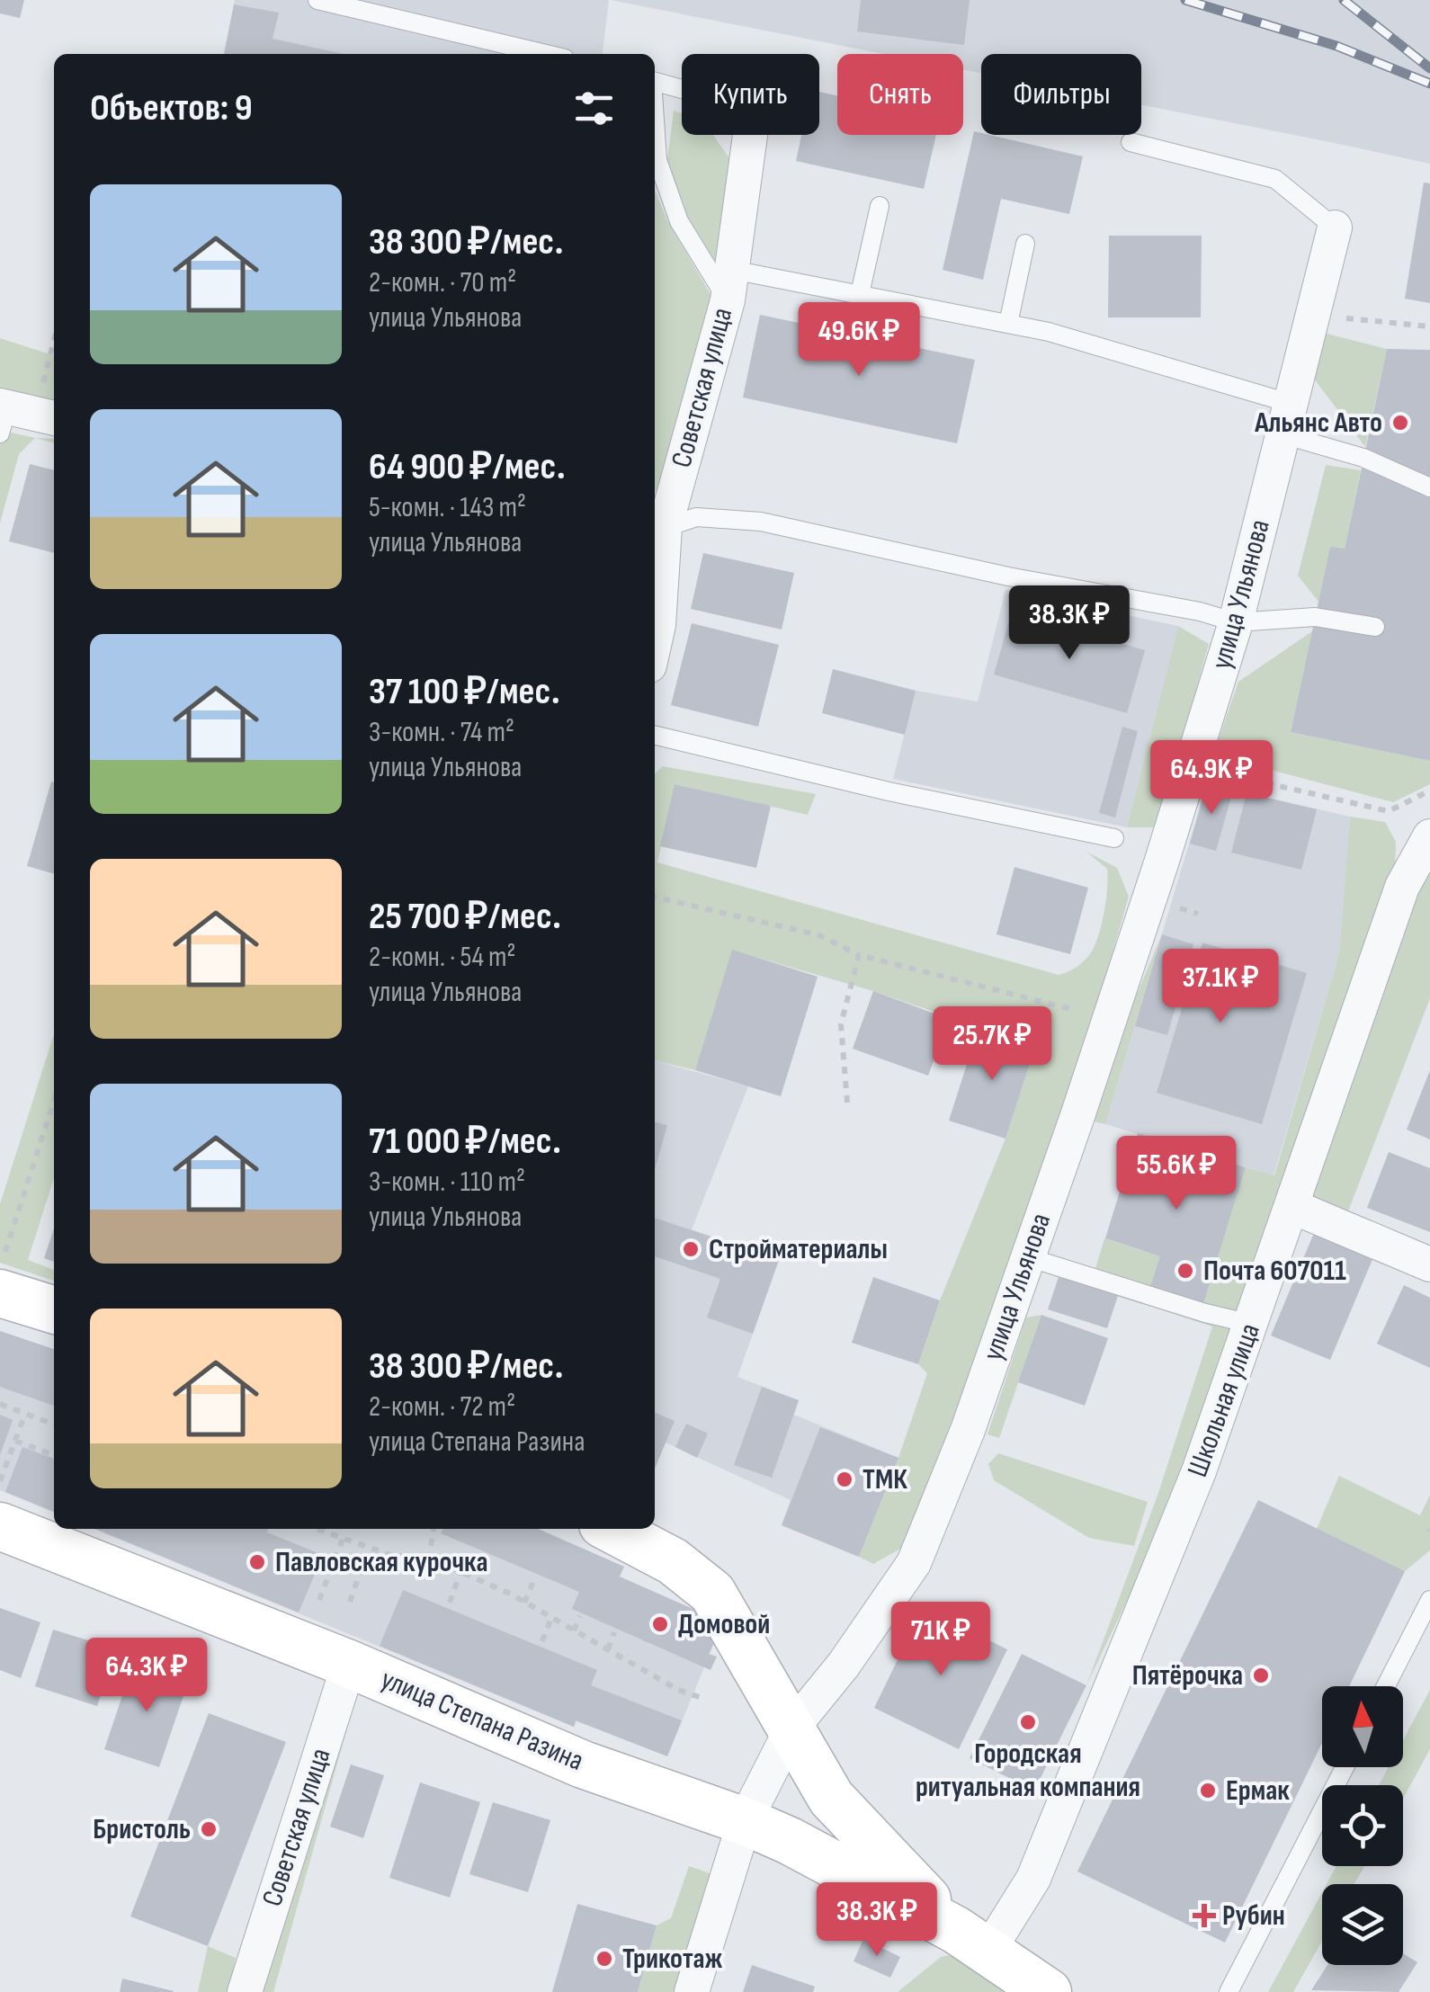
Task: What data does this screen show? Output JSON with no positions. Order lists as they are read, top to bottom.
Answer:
{
  "streets": {
    "main road": ["улица Степана Разина"],
    "street": ["Советская улица", "улица Ульянова", "Школьная улица"]
  },
  "crossings": [
    ["Советская улица", "улица Степана Разина"],
    ["улица Ульянова", "улица Степана Разина"],
    ["Школьная улица", "улица Степана Разина"]
  ],
  "places": {
    "other": [
      "Альянс Авто",
      "Стройматериалы",
      "Почта 607011",
      "ТМК",
      "Павловская курочка",
      "Домовой",
      "Пятёрочка",
      "Городская ритуальная компания",
      "Ермак",
      "Бристоль",
      "Трикотаж"
    ],
    "health": ["Рубин"]
  },
  "north": "top",
  "page": {
    "chip": ["Купить", "Снять", "Фильтры"],
    "heading": "Объектов: 9",
    "list": [
      {
        "name": "38 300 ₽/мес.",
        "note": "2-комн. · 70 m² · улица Ульянова"
      },
      {
        "name": "64 900 ₽/мес.",
        "note": "5-комн. · 143 m² · улица Ульянова"
      },
      {
        "name": "37 100 ₽/мес.",
        "note": "3-комн. · 74 m² · улица Ульянова"
      },
      {
        "name": "25 700 ₽/мес.",
        "note": "2-комн. · 54 m² · улица Ульянова"
      },
      {
        "name": "71 000 ₽/мес.",
        "note": "3-комн. · 110 m² · улица Ульянова"
      },
      {
        "name": "38 300 ₽/мес.",
        "note": "2-комн. · 72 m² · улица Степана Разина"
      }
    ],
    "price": [
      "49.6K ₽",
      "38.3K ₽",
      "64.9K ₽",
      "37.1K ₽",
      "25.7K ₽",
      "55.6K ₽",
      "71K ₽",
      "64.3K ₽",
      "38.3K ₽"
    ]
  }
}
